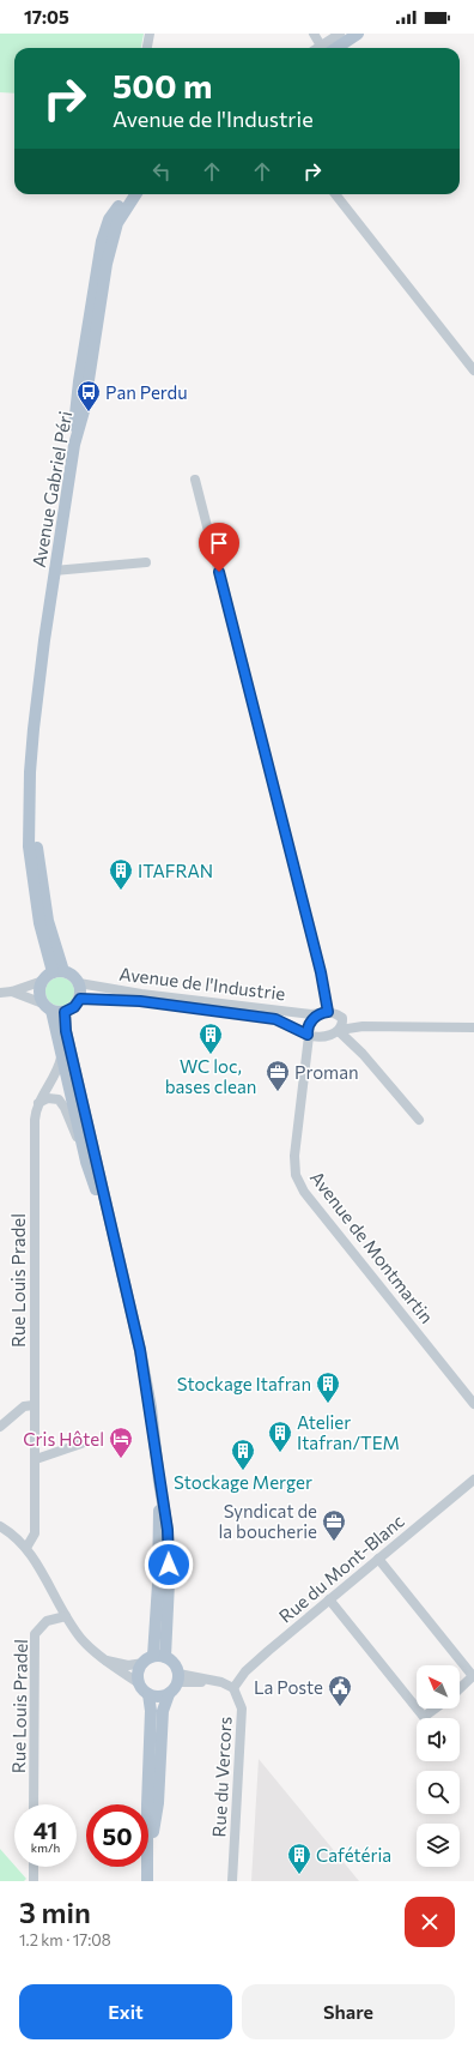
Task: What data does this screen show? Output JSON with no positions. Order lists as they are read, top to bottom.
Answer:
{
  "streets": {
    "main road": ["Avenue Gabriel Péri"],
    "street": [
      "Avenue de l'Industrie",
      "Avenue de Montmartin",
      "Rue Louis Pradel",
      "Rue du Mont-Blanc",
      "Rue du Vercors"
    ]
  },
  "crossings": [
    ["Avenue Gabriel Péri", "Avenue de l'Industrie"],
    ["Avenue de l'Industrie", "Avenue de Montmartin"],
    ["Rue du Mont-Blanc", "Rue du Vercors"]
  ],
  "places": {
    "bus stop": ["Pan Perdu"],
    "building": [
      "ITAFRAN",
      "WC loc, bases clean",
      "Stockage Itafran",
      "Atelier Itafran/TEM",
      "Stockage Merger",
      "Cafétéria"
    ],
    "office": ["Proman", "Syndicat de la boucherie"],
    "hotel": ["Cris Hôtel"],
    "public building": ["La Poste"]
  },
  "north": "top left",
  "page": {
    "status": "17:05",
    "turn": ["500 m", "Avenue de l'Industrie"],
    "speed": "41 km/h",
    "limit": "50",
    "heading": ["3 min", "1.2 km · 17:08"],
    "buttons": ["Exit", "Share"]
  }
}
